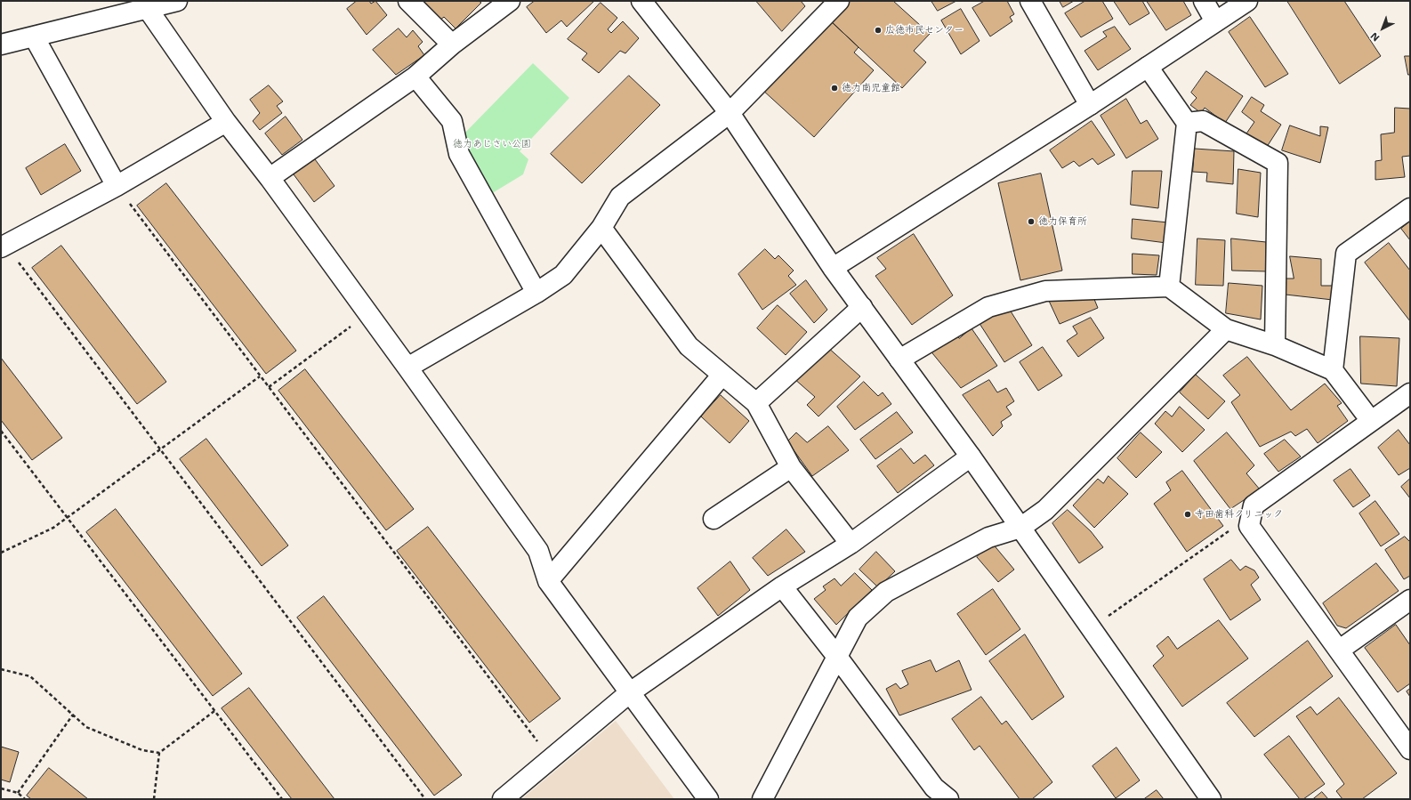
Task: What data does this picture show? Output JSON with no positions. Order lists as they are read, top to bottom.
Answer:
{
  "parks": ["徳力あじさい公園"],
  "places": [
    "広徳市民センター",
    "徳力南児童館",
    "徳力保育所",
    "寺田歯科クリニック"
  ],
  "north": "bottom left"
}
